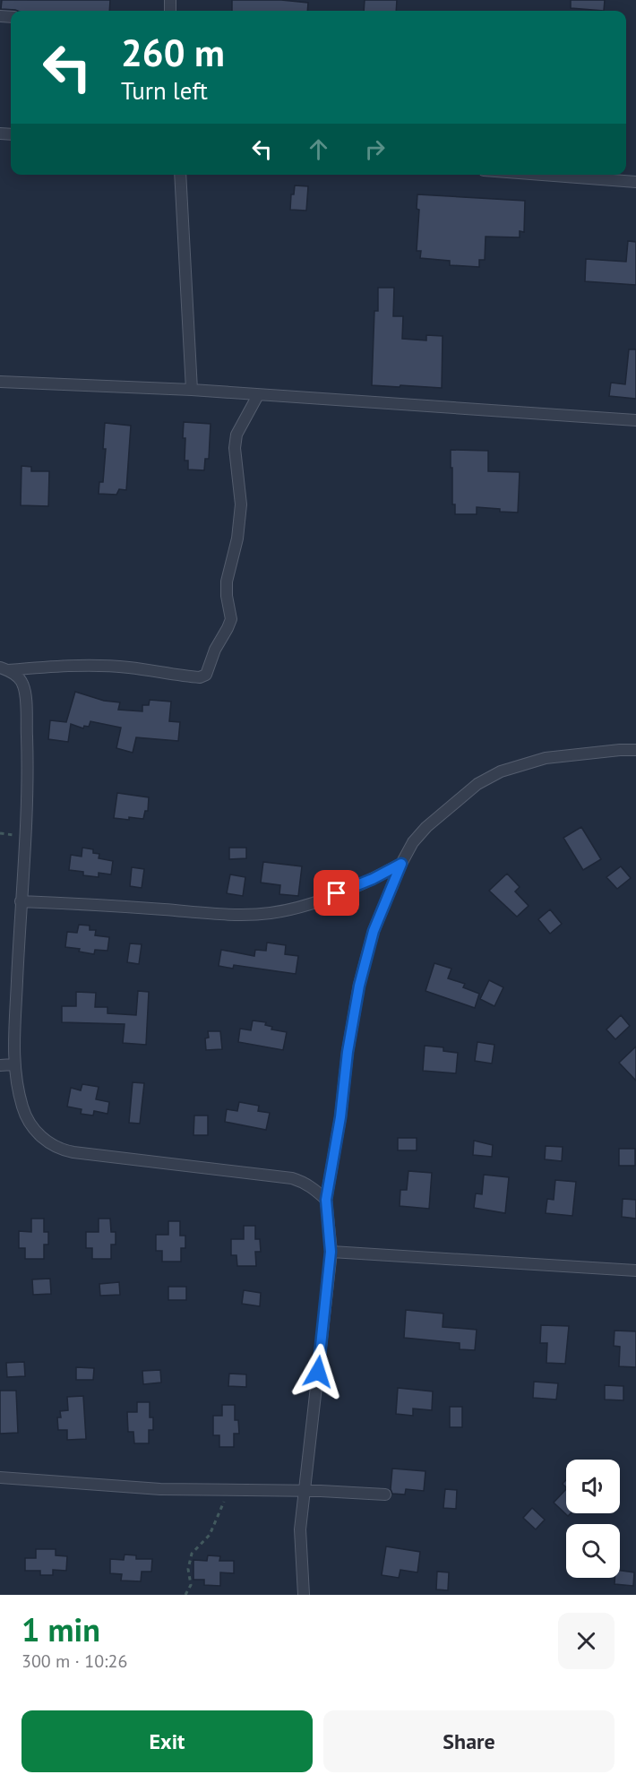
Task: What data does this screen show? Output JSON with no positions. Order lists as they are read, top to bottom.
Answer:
{
  "page": {
    "turn": ["260 m", "Turn left"],
    "heading": ["1 min", "300 m · 10:26"],
    "buttons": ["Exit", "Share"]
  }
}
